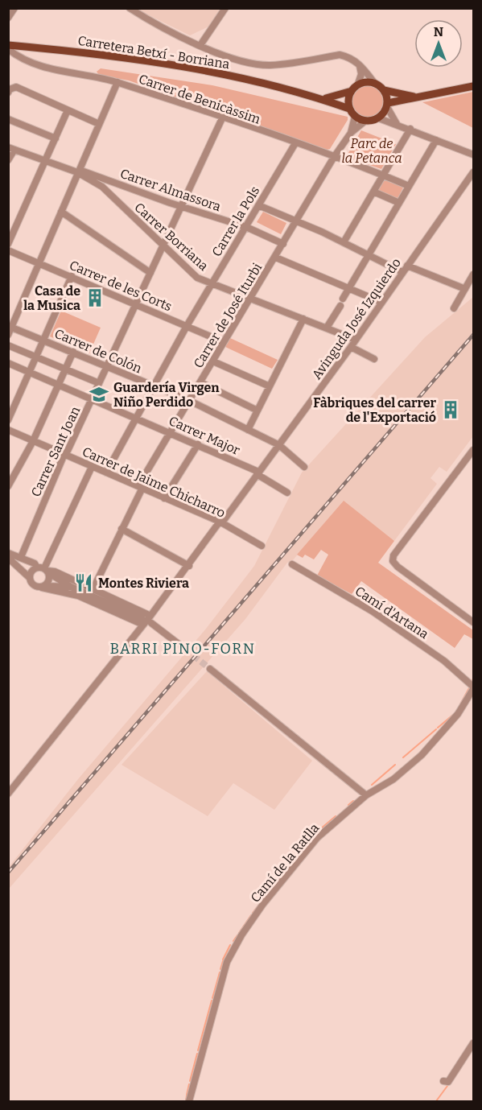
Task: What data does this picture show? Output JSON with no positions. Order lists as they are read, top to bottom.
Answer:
{
  "streets": {
    "main road": ["Carretera Betxí - Borriana"],
    "street": [
      "Carrer de Benicàssim",
      "Carrer Almassora",
      "Carrer la Pols",
      "Carrer Borriana",
      "Carrer de les Corts",
      "Carrer de José Iturbi",
      "Avinguda José Izquierdo",
      "Carrer de Colón",
      "Carrer Major",
      "Carrer Sant Joan",
      "Carrer de Jaime Chicharro",
      "Camí d'Artana",
      "Camí de la Ratlla"
    ]
  },
  "crossings": [
    ["Carretera Betxí - Borriana", "Carrer de José Iturbi"],
    ["Carrer de Benicàssim", "Carrer la Pols"],
    ["Carrer de Benicàssim", "Carrer de José Iturbi"],
    ["Carrer de Benicàssim", "Carrer Sant Joan"],
    ["Carrer Almassora", "Carrer la Pols"],
    ["Carrer Almassora", "Carrer Borriana"],
    ["Carrer Almassora", "Carrer de José Iturbi"],
    ["Carrer Almassora", "Carrer Sant Joan"],
    ["Carrer la Pols", "Carrer Borriana"],
    ["Carrer la Pols", "Carrer de les Corts"],
    ["Carrer la Pols", "Carrer de Colón"],
    ["Carrer la Pols", "Carrer Major"],
    ["Carrer la Pols", "Carrer de Jaime Chicharro"],
    ["Carrer Borriana", "Carrer de José Iturbi"],
    ["Carrer Borriana", "Avinguda José Izquierdo"],
    ["Carrer Borriana", "Carrer Sant Joan"],
    ["Carrer de les Corts", "Carrer de José Iturbi"],
    ["Carrer de les Corts", "Carrer Sant Joan"],
    ["Carrer de José Iturbi", "Carrer de Colón"],
    ["Carrer de José Iturbi", "Carrer Major"],
    ["Carrer de José Iturbi", "Carrer de Jaime Chicharro"],
    ["Avinguda José Izquierdo", "Carrer de Colón"],
    ["Avinguda José Izquierdo", "Carrer Major"],
    ["Avinguda José Izquierdo", "Carrer de Jaime Chicharro"],
    ["Carrer de Colón", "Carrer Sant Joan"],
    ["Carrer Major", "Carrer Sant Joan"],
    ["Carrer Sant Joan", "Carrer de Jaime Chicharro"],
    ["Camí d'Artana", "Camí de la Ratlla"]
  ],
  "districts": ["BARRI PINO-FORN"],
  "parks": ["Parc de la Petanca"],
  "places": {
    "building": ["Casa de la Musica", "Fàbriques del carrer de l'Exportació"],
    "school or university": ["Guardería Virgen Niño Perdido"],
    "restaurant": ["Montes Riviera"]
  },
  "north": "top"
}
